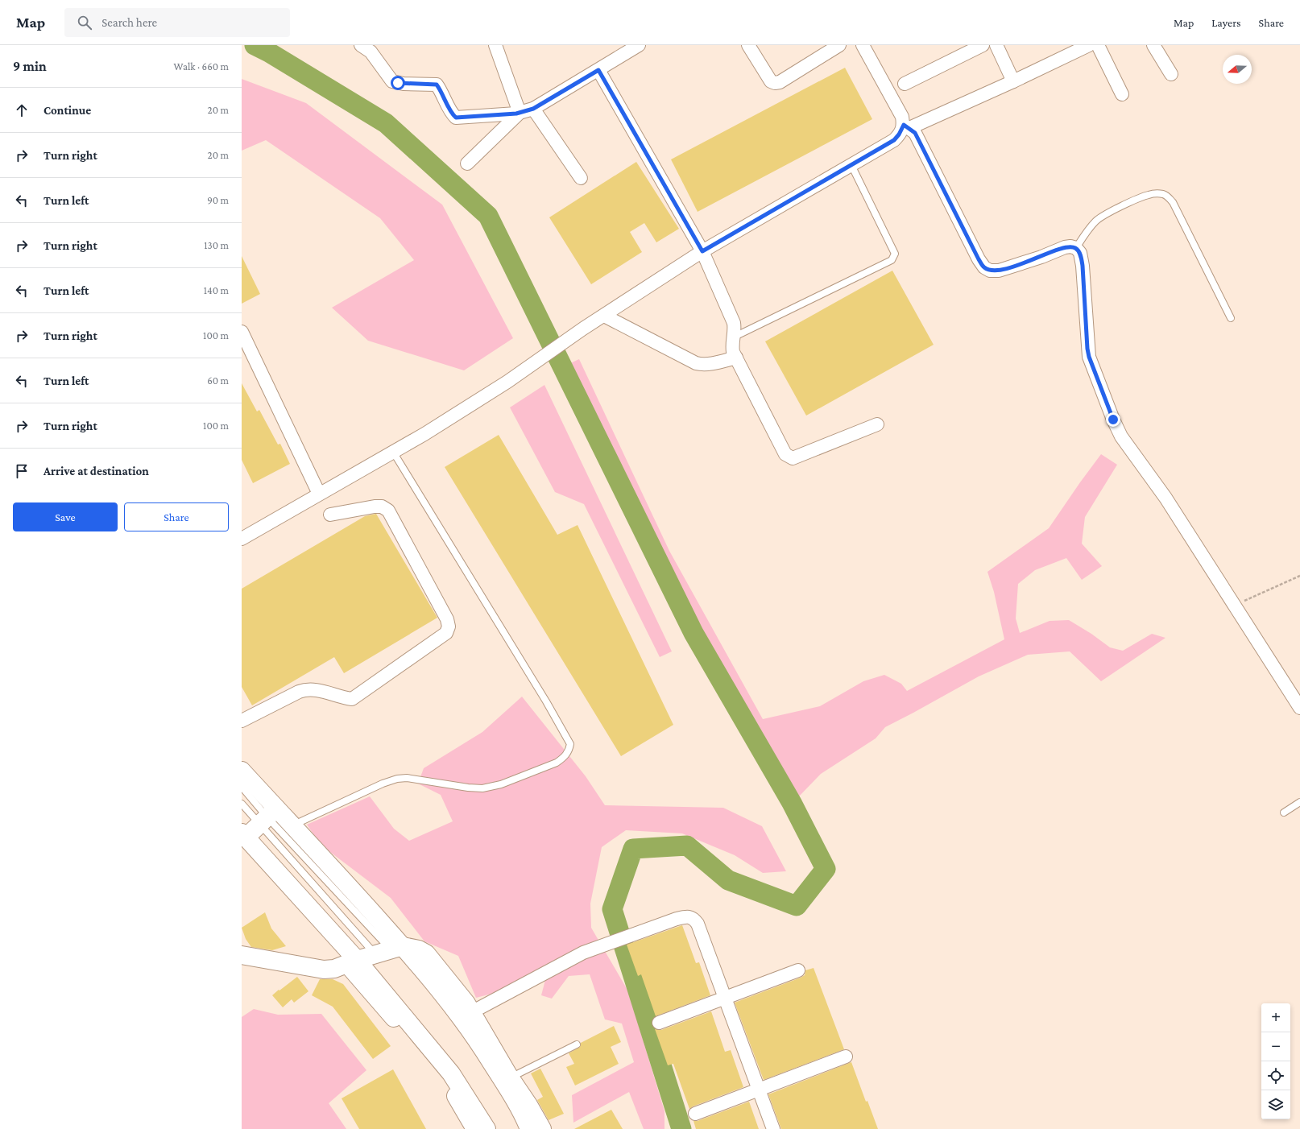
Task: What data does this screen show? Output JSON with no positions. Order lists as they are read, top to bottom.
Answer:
{
  "north": "left",
  "page": {
    "header": "Map",
    "search": "Search here",
    "nav": ["Map", "Layers", "Share"],
    "heading": ["9 min", "Walk · 660 m"],
    "list": [
      ["Continue", "20 m"],
      ["Turn right", "20 m"],
      ["Turn left", "90 m"],
      ["Turn right", "130 m"],
      ["Turn left", "140 m"],
      ["Turn right", "100 m"],
      ["Turn left", "60 m"],
      ["Turn right", "100 m"],
      "Arrive at destination"
    ],
    "buttons": ["Save", "Share"],
    "map_buttons": ["+", "−"]
  }
}
